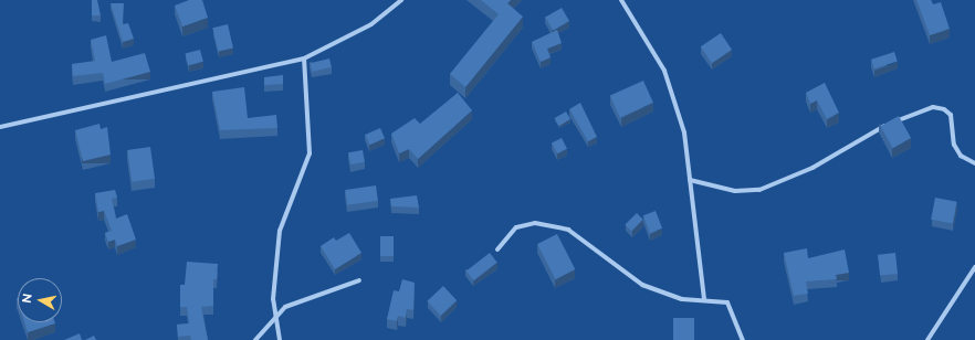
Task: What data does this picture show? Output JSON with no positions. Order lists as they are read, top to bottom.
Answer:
{
  "north": "left"
}
